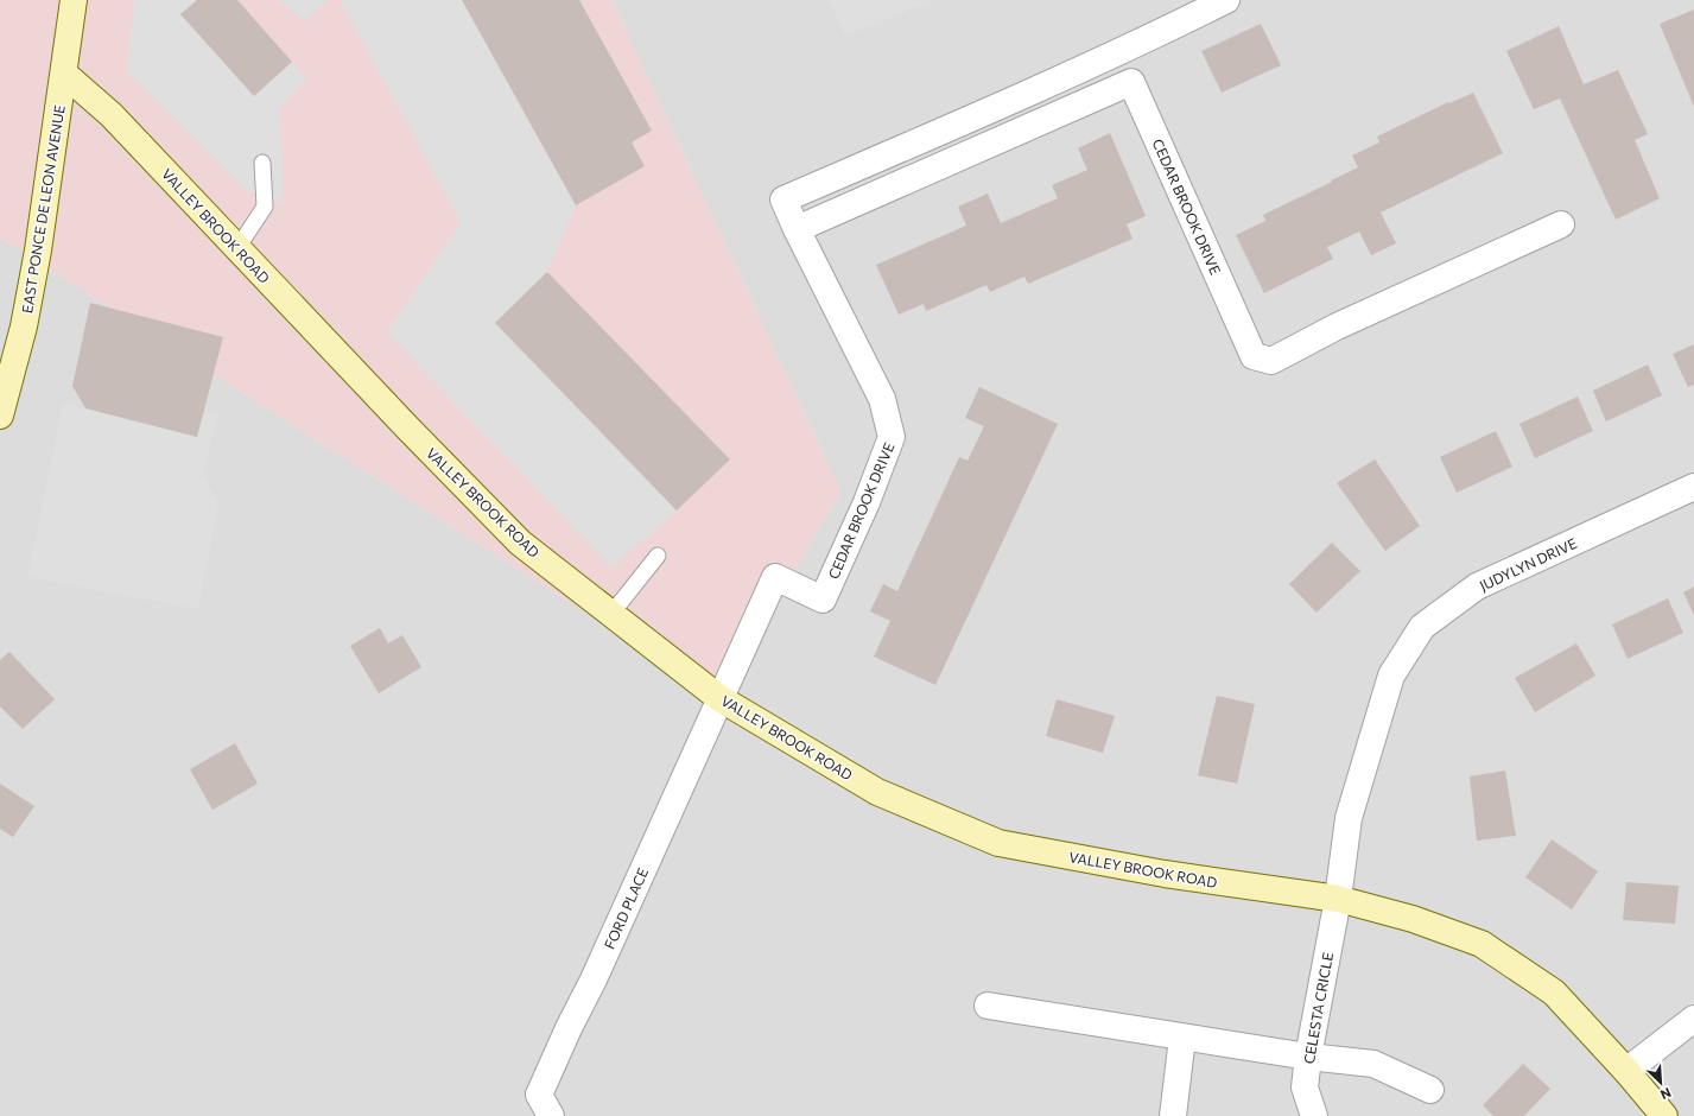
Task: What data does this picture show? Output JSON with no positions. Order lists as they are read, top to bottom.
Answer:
{
  "streets": {
    "main road": ["EAST PONCE DE LEON AVENUE", "VALLEY BROOK ROAD"],
    "street": [
      "CEDAR BROOK DRIVE",
      "JUDYLYN DRIVE",
      "FORD PLACE",
      "CELESTA CRICLE"
    ]
  },
  "crossings": [
    ["CEDAR BROOK DRIVE", "VALLEY BROOK ROAD"],
    ["CEDAR BROOK DRIVE", "FORD PLACE"],
    ["EAST PONCE DE LEON AVENUE", "VALLEY BROOK ROAD"],
    ["VALLEY BROOK ROAD", "JUDYLYN DRIVE"],
    ["VALLEY BROOK ROAD", "FORD PLACE"],
    ["VALLEY BROOK ROAD", "CELESTA CRICLE"],
    ["JUDYLYN DRIVE", "CELESTA CRICLE"]
  ],
  "north": "bottom right"
}
